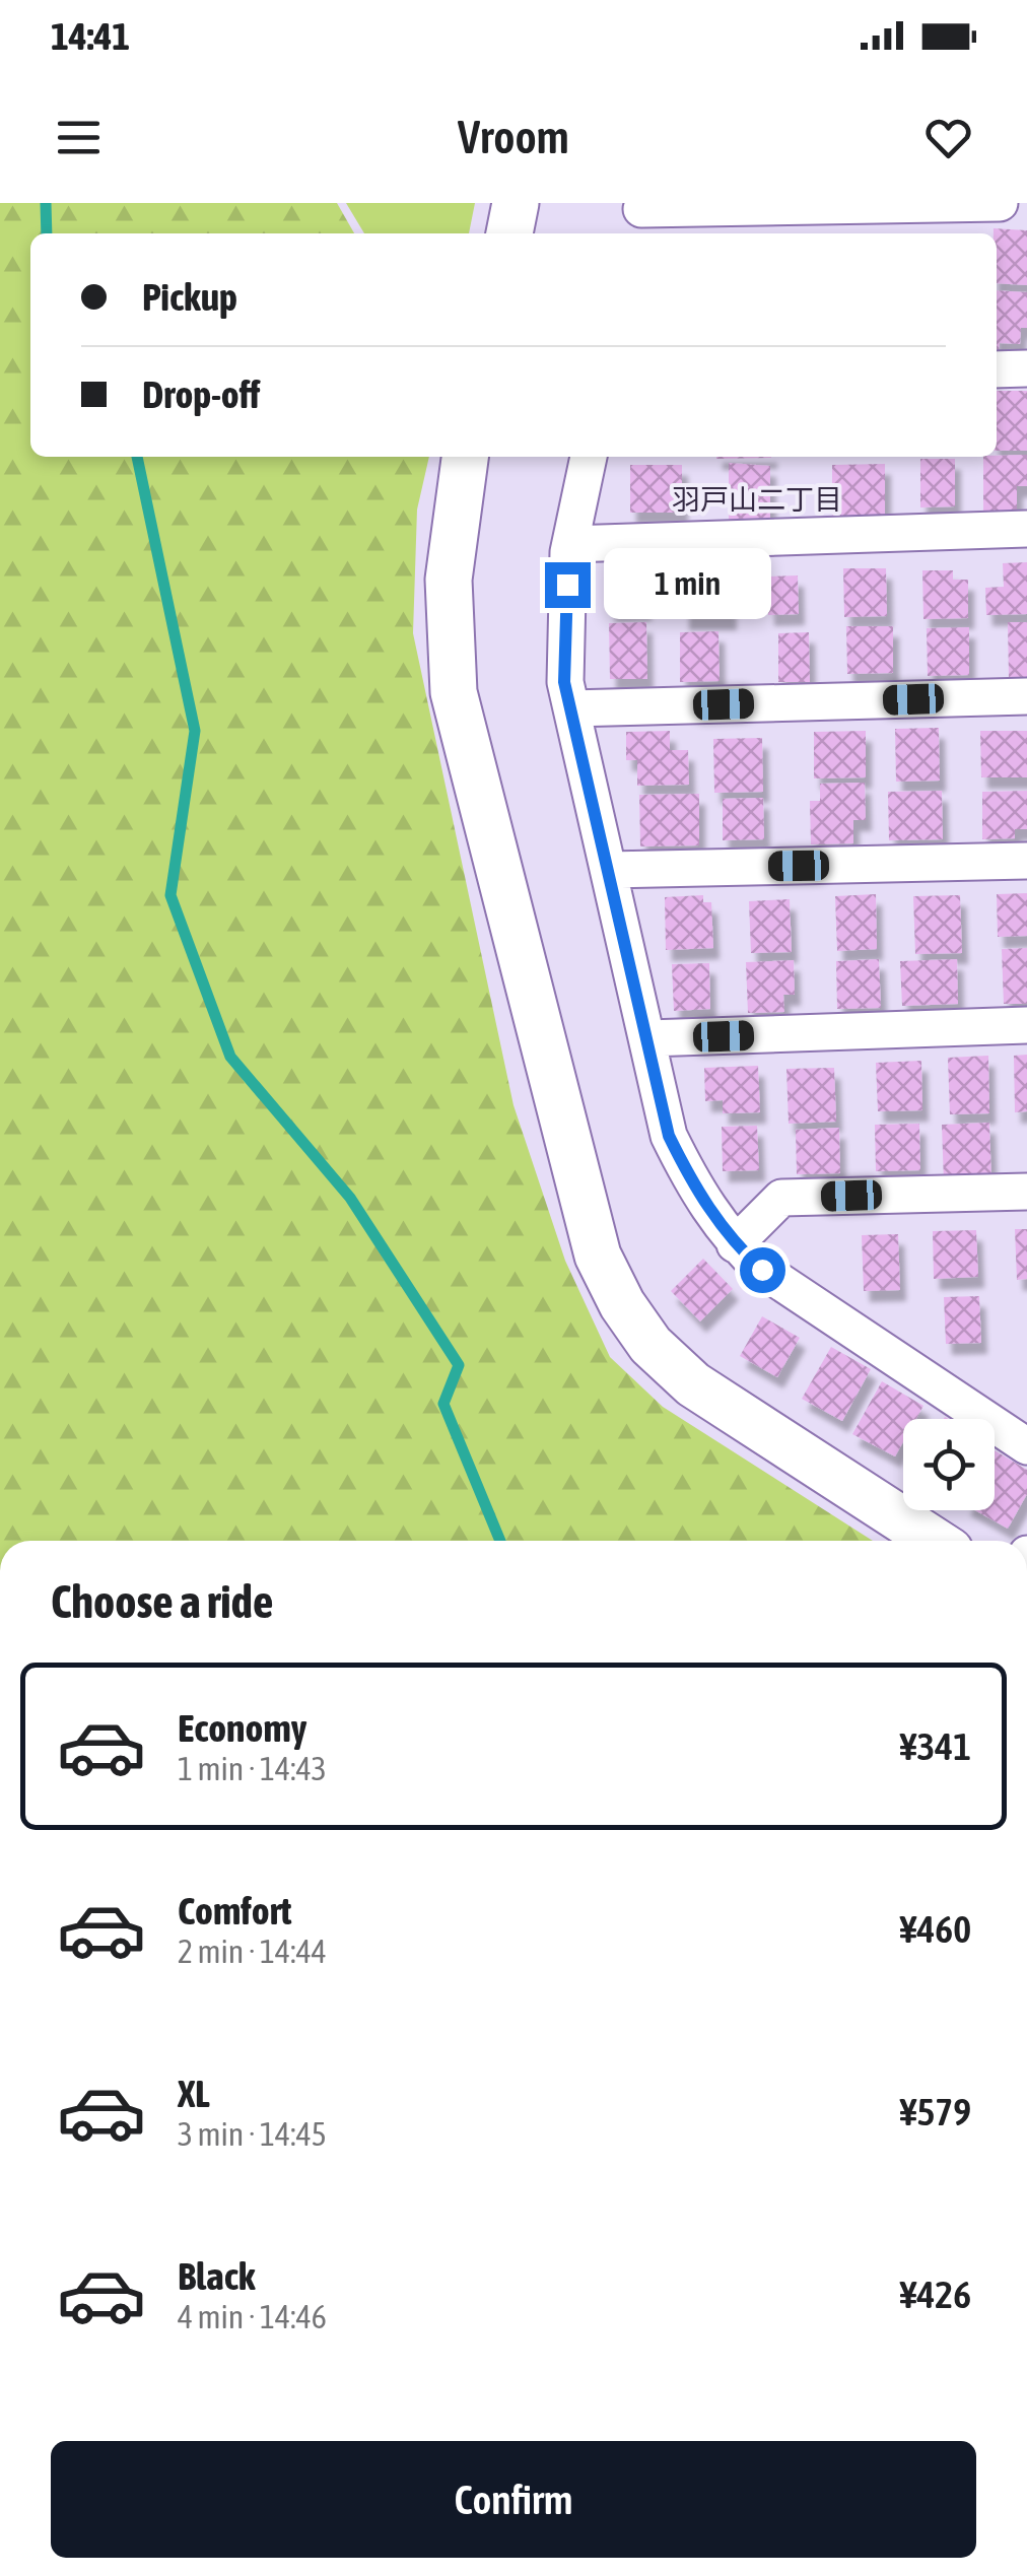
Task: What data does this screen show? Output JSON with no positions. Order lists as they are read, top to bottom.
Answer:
{
  "districts": ["羽戸山二丁目"],
  "page": {
    "status": "14:41",
    "header": "Vroom",
    "banner": ["Pickup", "Drop-off"],
    "bubble": "1 min",
    "heading": "Choose a ride",
    "list": [
      {
        "name": "Economy",
        "note": "1 min · 14:43",
        "value": "¥341"
      },
      {
        "name": "Comfort",
        "note": "2 min · 14:44",
        "value": "¥460"
      },
      {
        "name": "XL",
        "note": "3 min · 14:45",
        "value": "¥579"
      },
      {
        "name": "Black",
        "note": "4 min · 14:46",
        "value": "¥426"
      }
    ],
    "buttons": "Confirm"
  }
}
